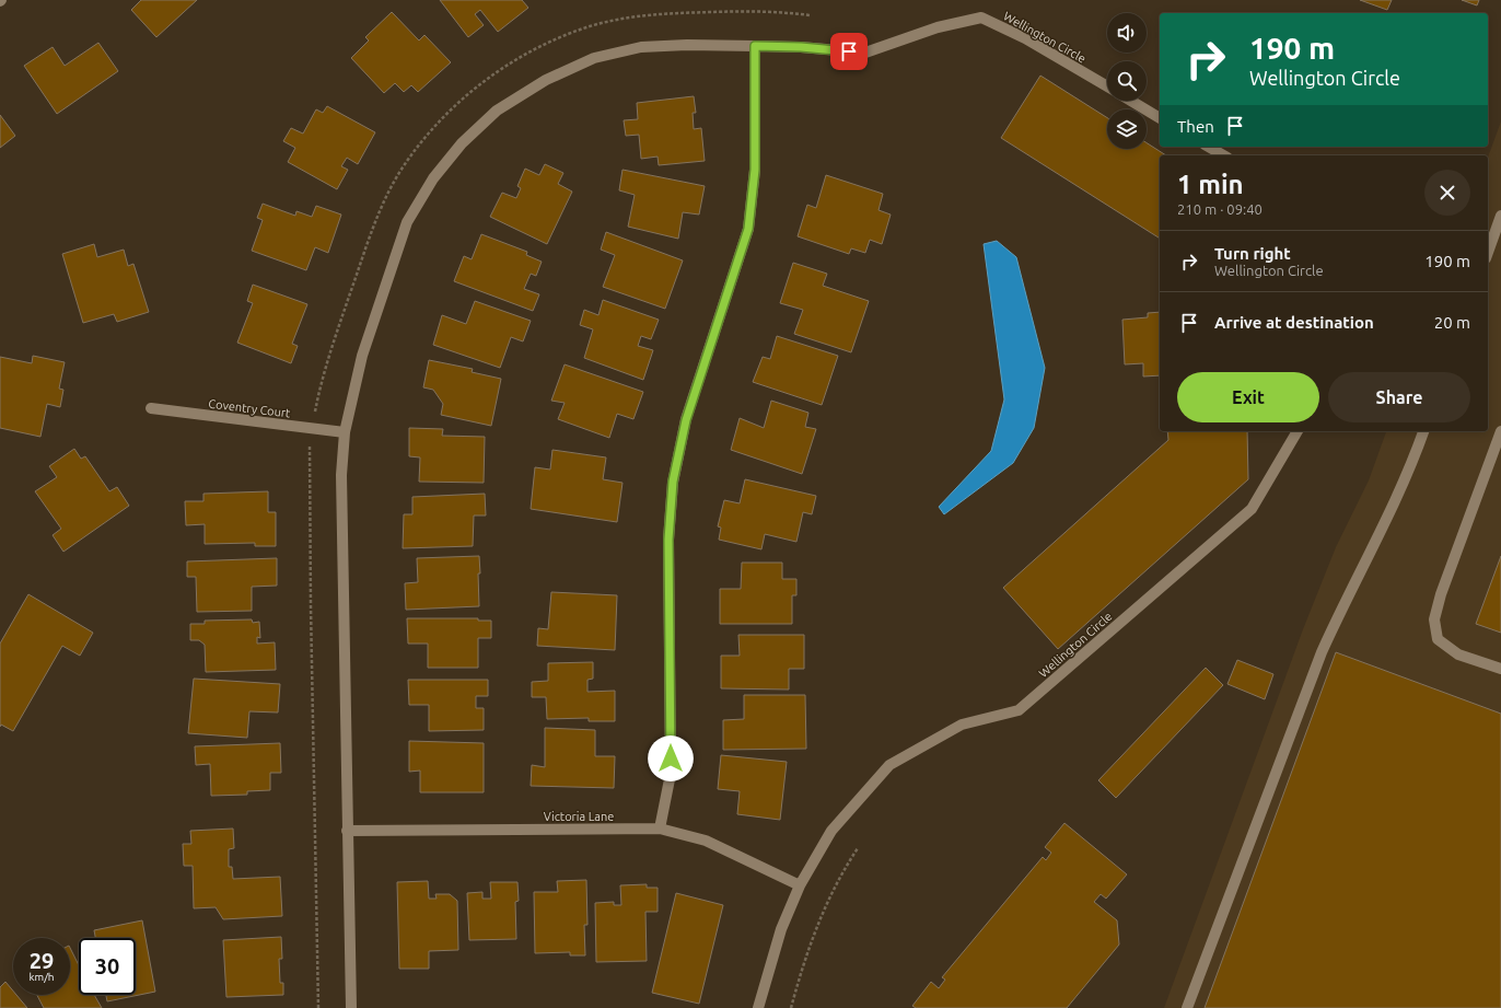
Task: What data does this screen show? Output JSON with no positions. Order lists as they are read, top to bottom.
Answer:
{
  "streets": {
    "street": ["Wellington Circle", "Coventry Court", "Victoria Lane"]
  },
  "crossings": [
    ["Wellington Circle", "Coventry Court"],
    ["Wellington Circle", "Victoria Lane"]
  ],
  "page": {
    "turn": ["190 m", "Wellington Circle"],
    "then": "Then",
    "heading": ["1 min", "210 m · 09:40"],
    "list": [
      {
        "name": "Turn right",
        "note": "Wellington Circle",
        "value": "190 m"
      },
      {
        "name": "Arrive at destination",
        "value": "20 m"
      }
    ],
    "buttons": ["Exit", "Share"],
    "speed": "29 km/h",
    "limit": "30"
  }
}
